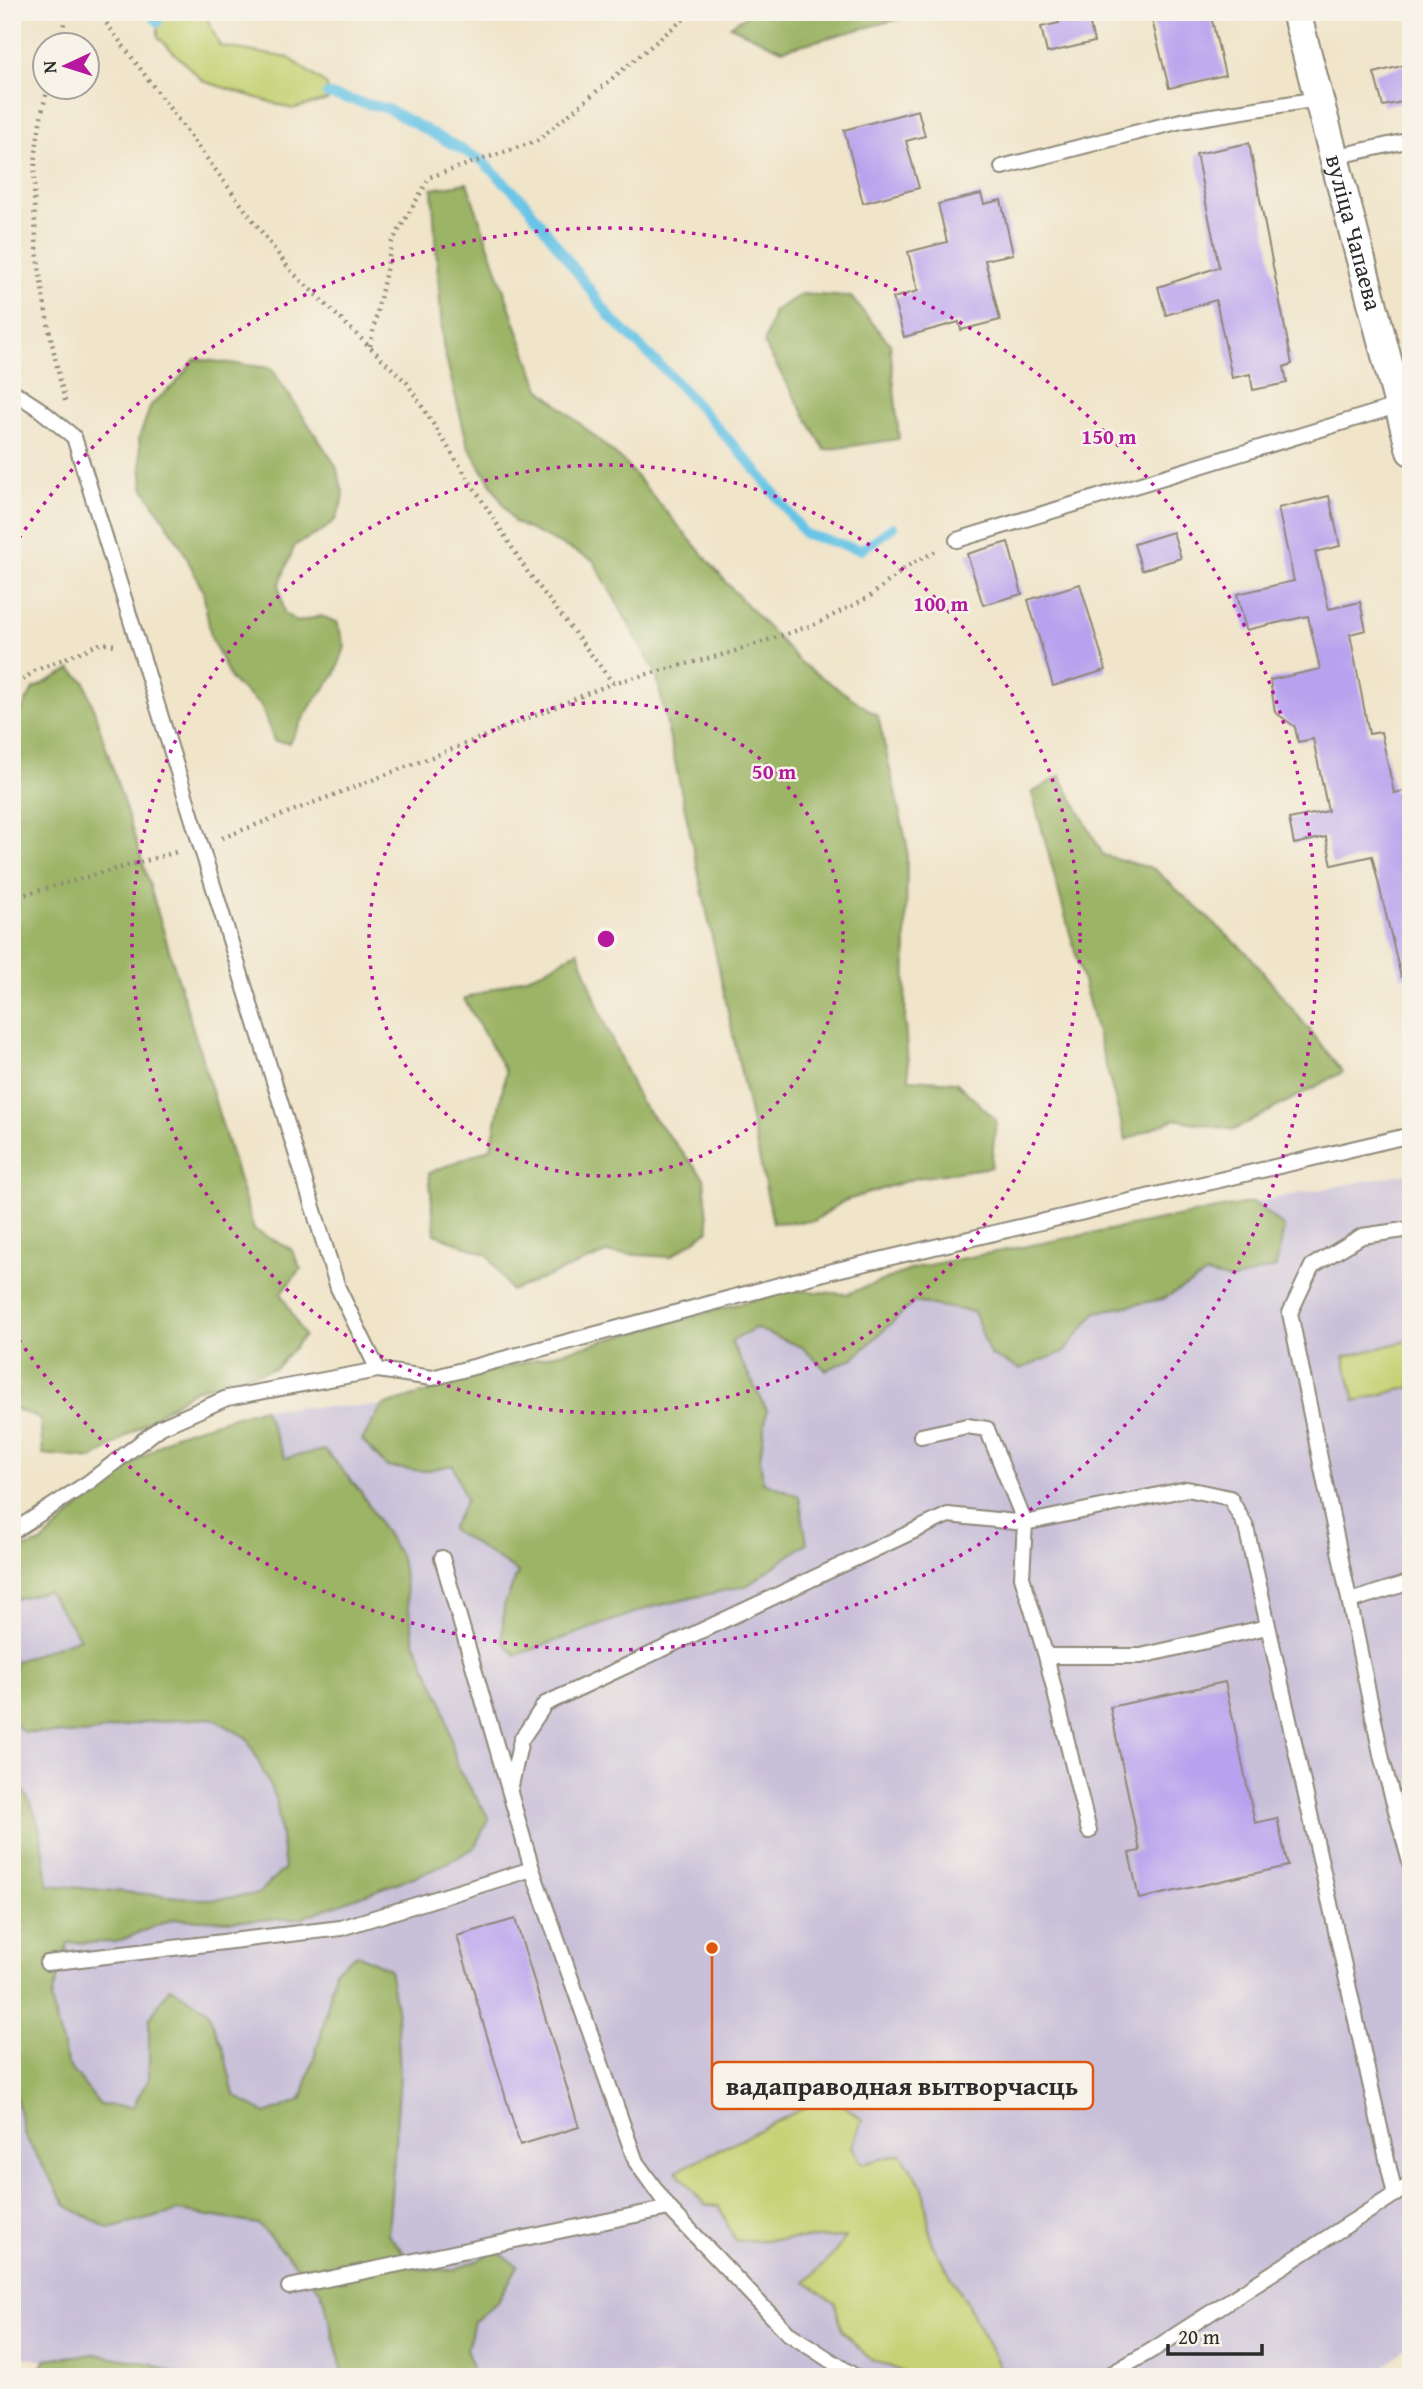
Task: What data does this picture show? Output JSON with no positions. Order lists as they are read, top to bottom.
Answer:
{
  "streets": {
    "street": ["вуліца Чапаева"]
  },
  "places": ["вадаправодная вытворчасць"],
  "scale_bar": "20 m",
  "north": "left",
  "rings": ["150 m", "100 m", "50 m"]
}
